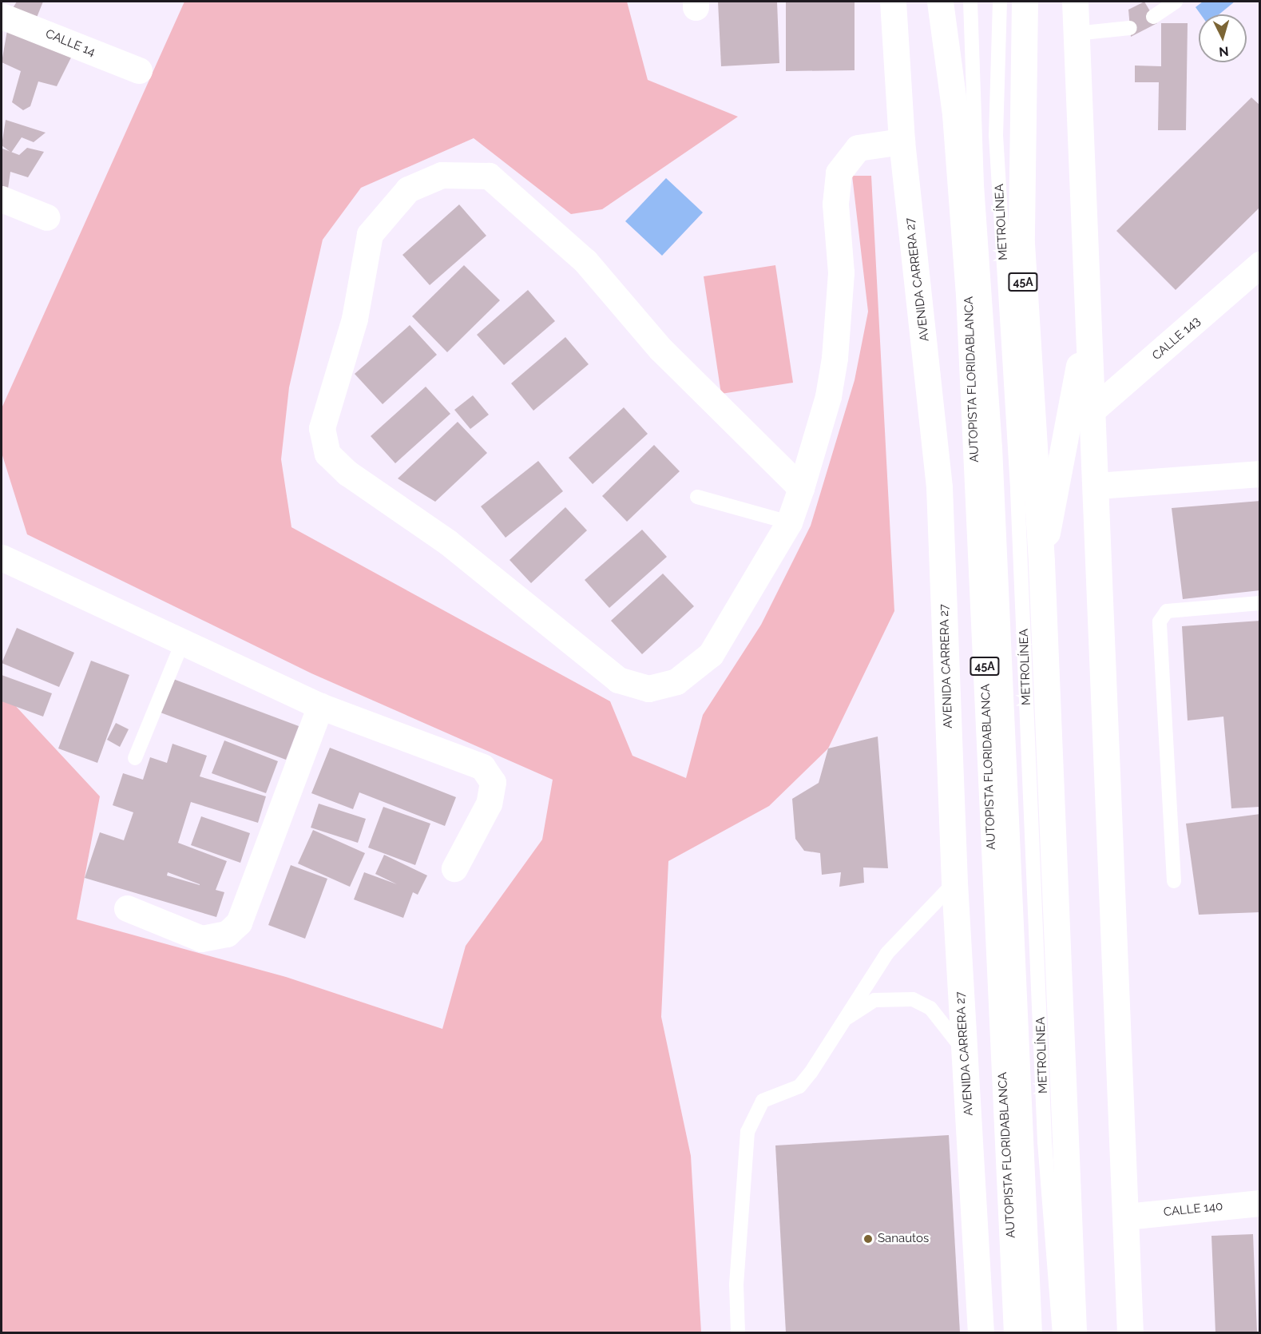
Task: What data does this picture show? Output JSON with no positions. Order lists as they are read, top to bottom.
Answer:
{
  "streets": {
    "main road": [
      "CALLE 14",
      "AVENIDA CARRERA 27",
      "45A",
      "CALLE 143",
      "AUTOPISTA FLORIDABLANCA",
      "CALLE 140"
    ],
    "lane": ["METROLÍNEA"]
  },
  "places": ["Sanautos"],
  "north": "bottom"
}
